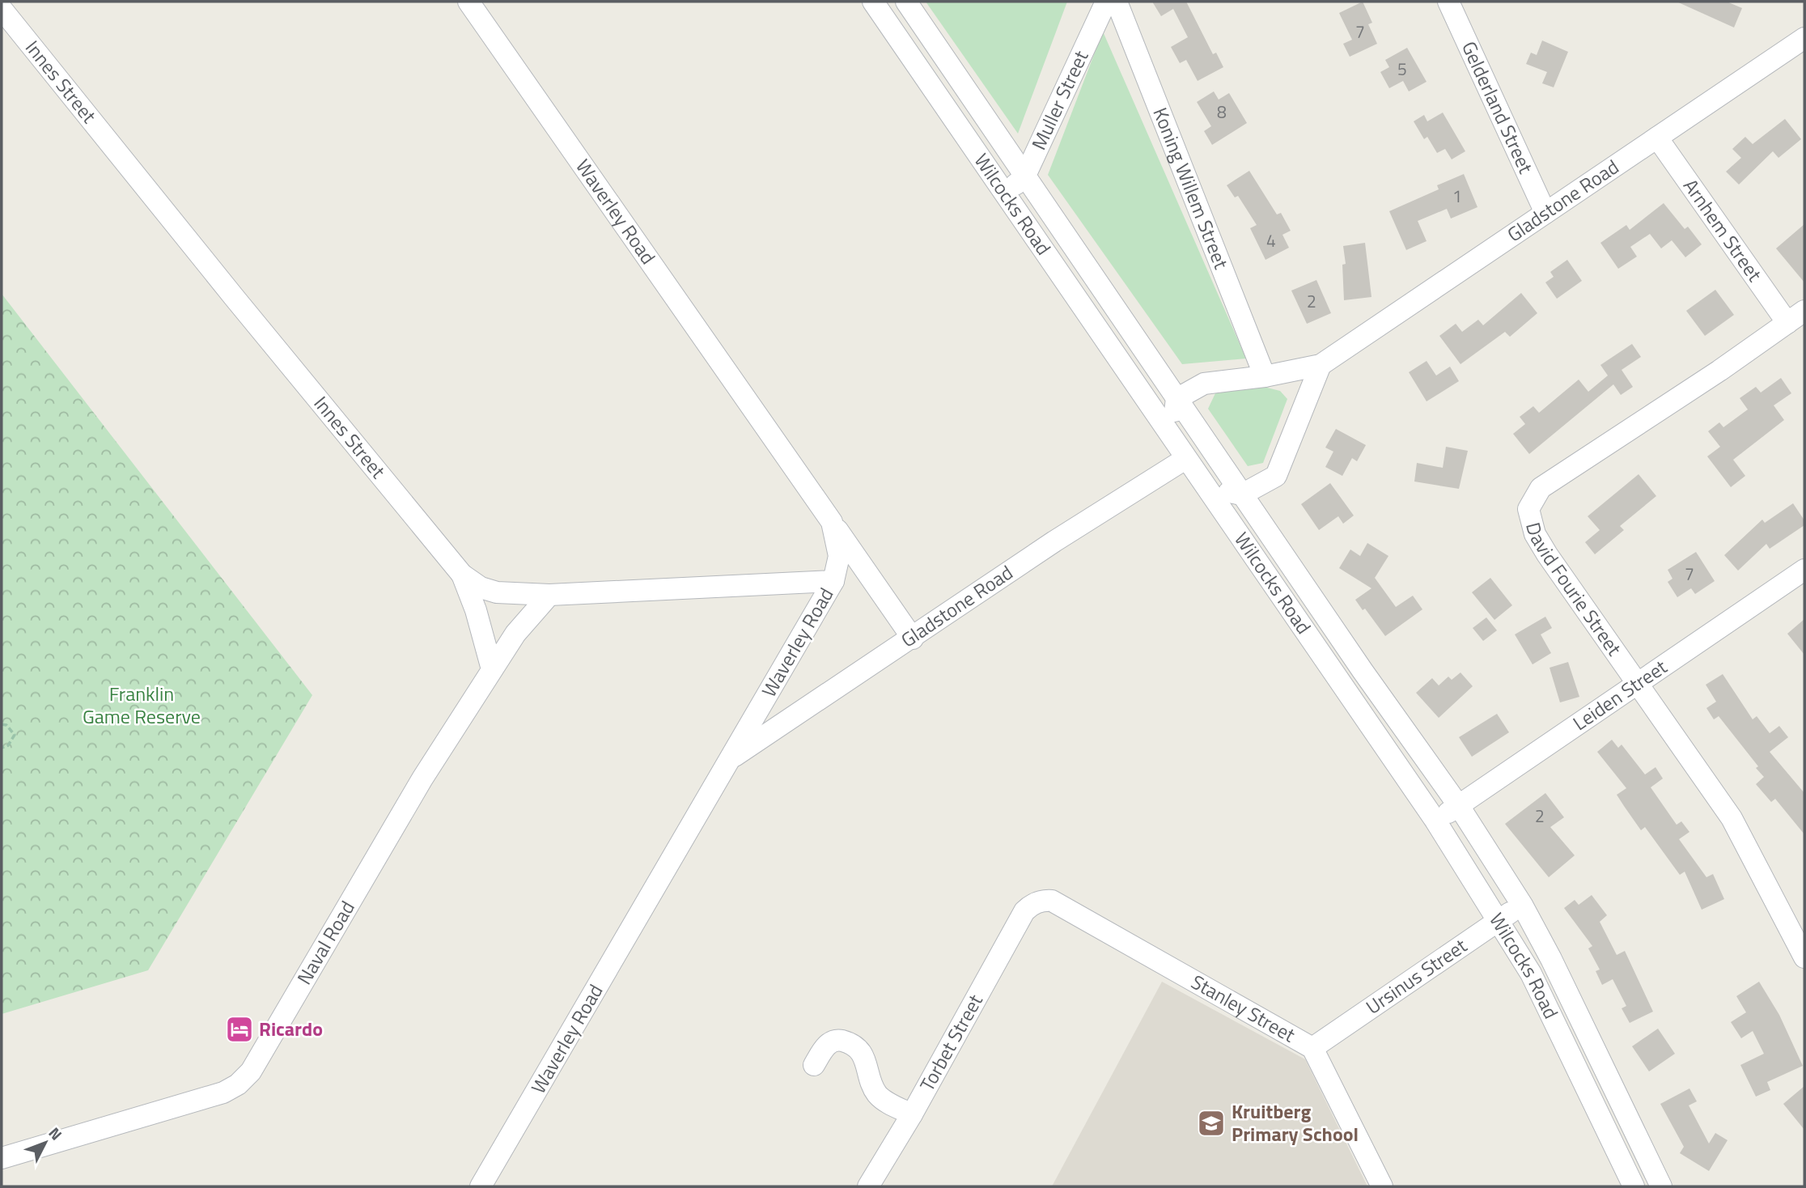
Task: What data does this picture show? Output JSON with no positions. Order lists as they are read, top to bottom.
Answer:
{
  "streets": {
    "street": [
      "Innes Street",
      "Muller Street",
      "Gelderland Street",
      "Koning Willem Street",
      "Gladstone Road",
      "Wilcocks Road",
      "Waverley Road",
      "Arnhem Street",
      "David Fourie Street",
      "Leiden Street",
      "Naval Road",
      "Ursinus Street",
      "Stanley Street",
      "Torbet Street"
    ]
  },
  "crossings": [
    ["Innes Street", "Waverley Road"],
    ["Innes Street", "Naval Road"],
    ["Muller Street", "Wilcocks Road"],
    ["Gelderland Street", "Gladstone Road"],
    ["Koning Willem Street", "Gladstone Road"],
    ["Gladstone Road", "Wilcocks Road"],
    ["Gladstone Road", "Waverley Road"],
    ["Gladstone Road", "Arnhem Street"],
    ["Wilcocks Road", "Leiden Street"],
    ["Wilcocks Road", "Ursinus Street"],
    ["Arnhem Street", "David Fourie Street"],
    ["David Fourie Street", "Leiden Street"],
    ["Ursinus Street", "Stanley Street"],
    ["Stanley Street", "Torbet Street"]
  ],
  "parks": ["Franklin Game Reserve"],
  "places": {
    "hotel": ["Ricardo"],
    "school or university": ["Kruitberg Primary School"]
  },
  "house_numbers": [
    "7",
    "5",
    "8",
    "1",
    "4",
    "2",
    "7",
    "2"
  ],
  "north": "top right"
}
